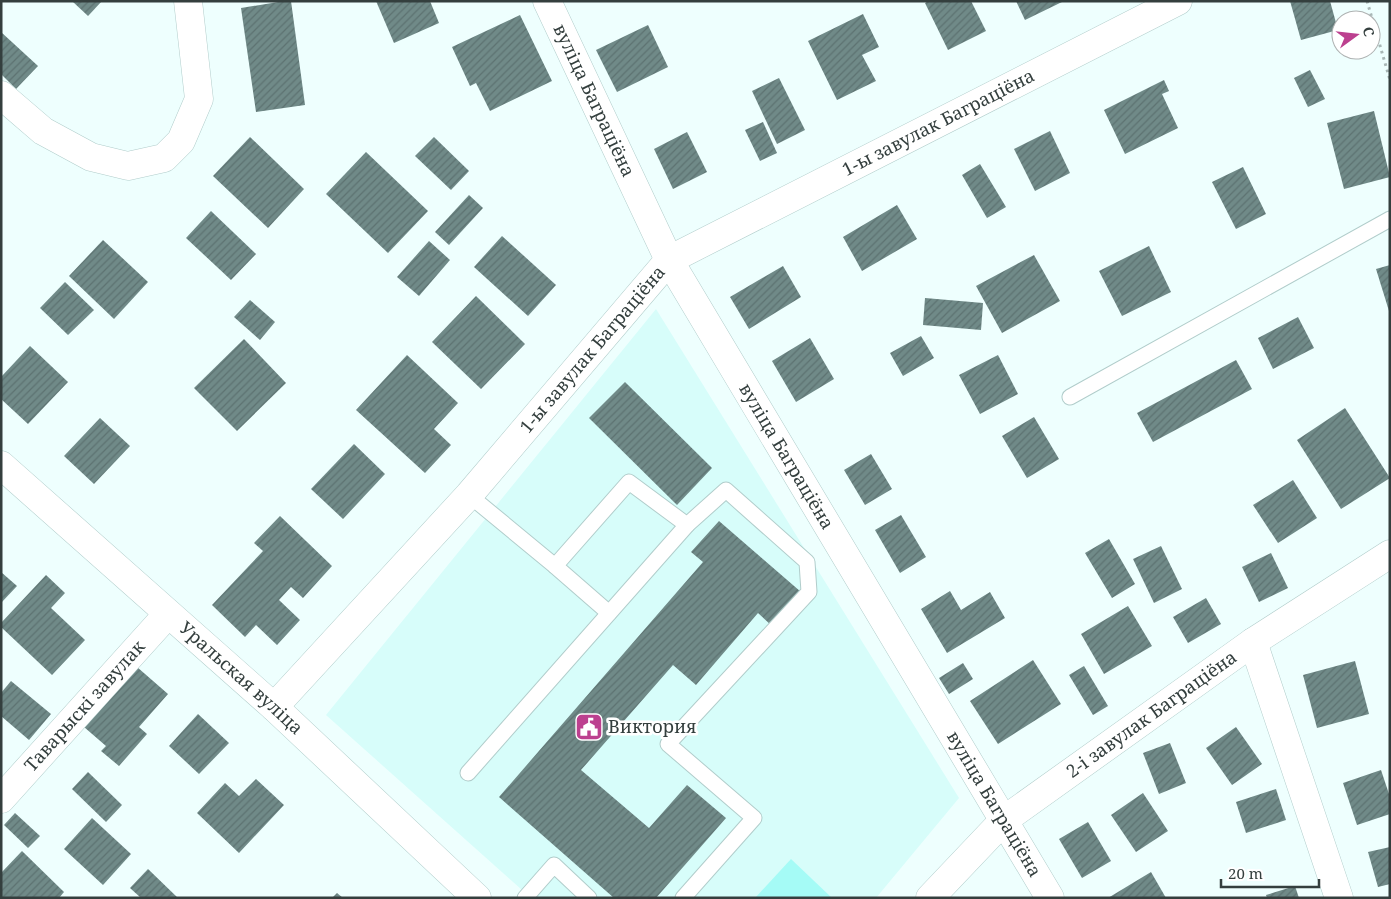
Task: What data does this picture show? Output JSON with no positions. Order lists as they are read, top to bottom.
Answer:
{
  "streets": {
    "street": [
      "вуліца Баграціёна",
      "1-ы завулак Баграціёна",
      "Уральская вуліца",
      "Таварыскі завулак",
      "2-і завулак Баграціёна"
    ]
  },
  "crossings": [
    ["вуліца Баграціёна", "1-ы завулак Баграціёна"],
    ["вуліца Баграціёна", "2-і завулак Баграціёна"],
    ["1-ы завулак Баграціёна", "Уральская вуліца"],
    ["Уральская вуліца", "Таварыскі завулак"]
  ],
  "places": {
    "public building": ["Виктория"]
  },
  "scale_bar": "20 m",
  "north": "right"
}
